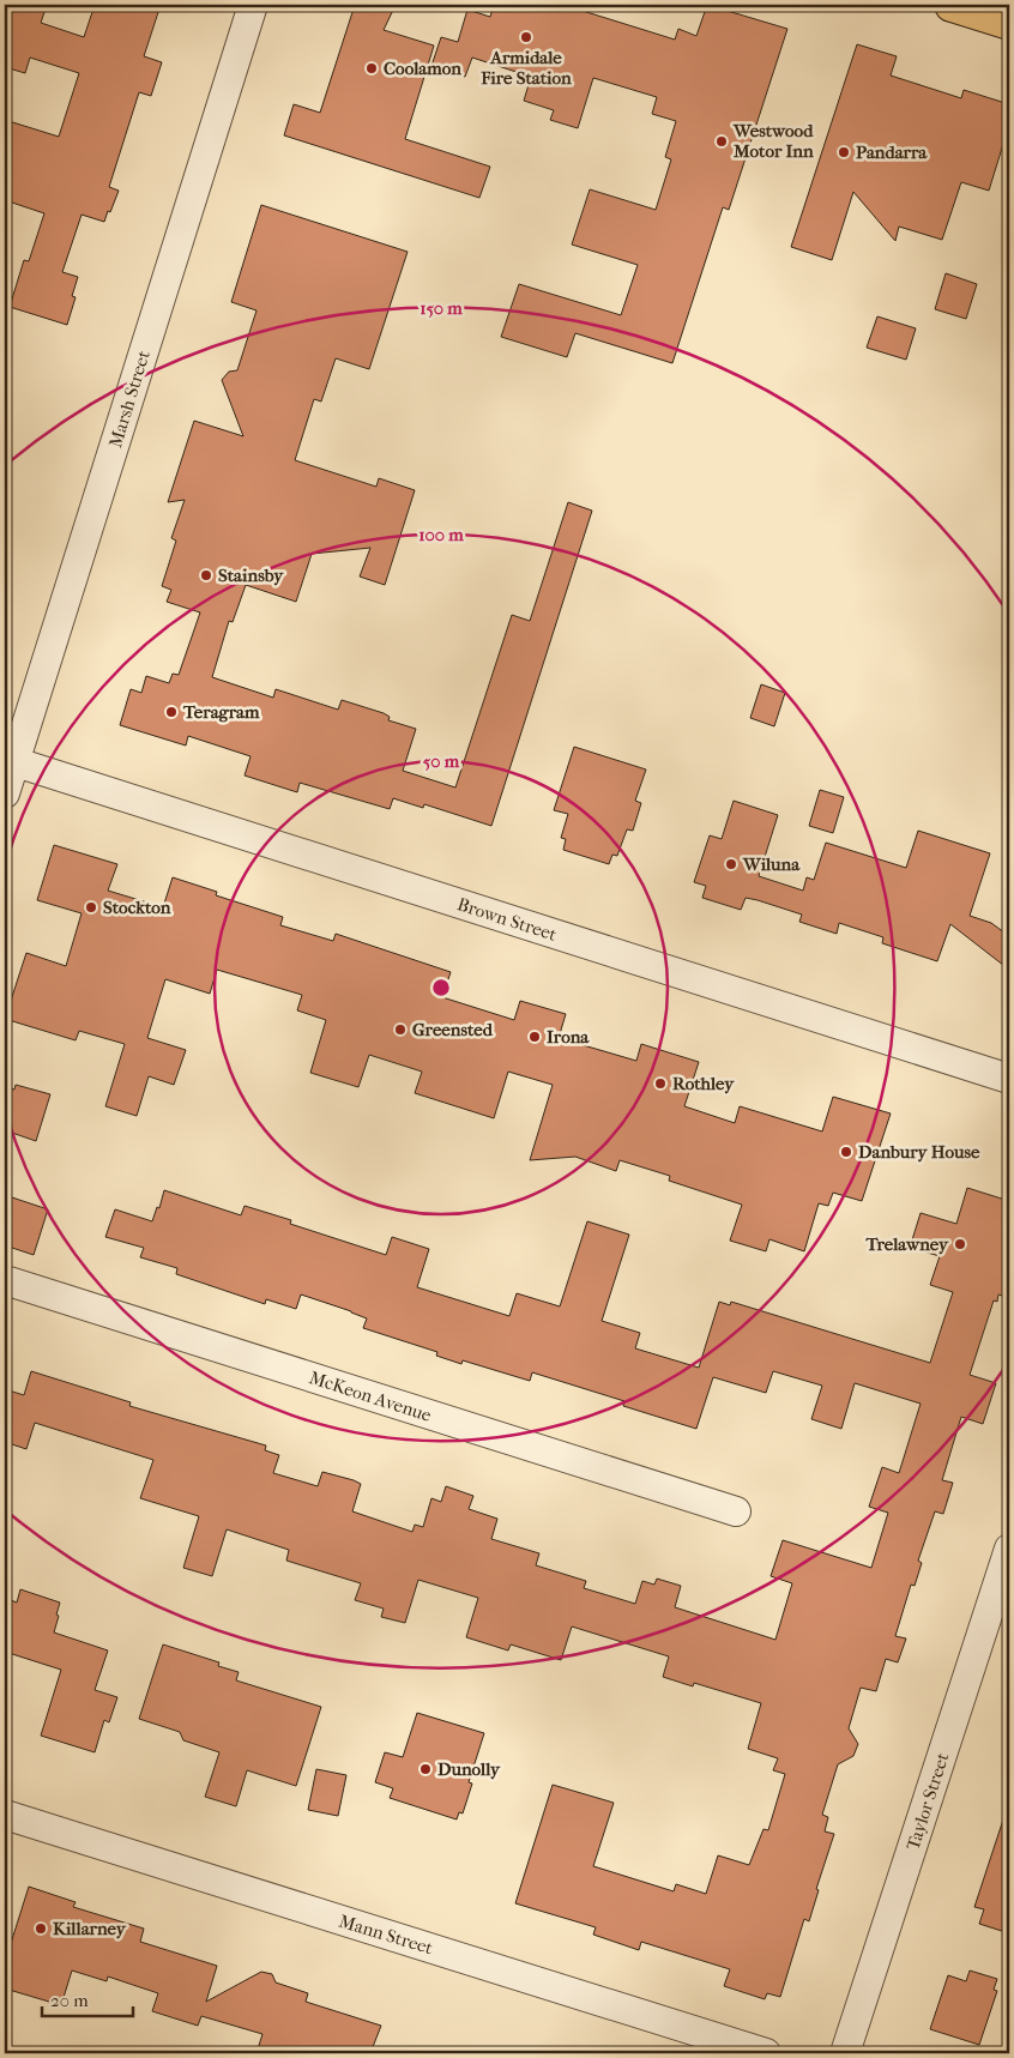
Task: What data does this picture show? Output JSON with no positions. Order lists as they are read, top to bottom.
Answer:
{
  "streets": {
    "street": [
      "Marsh Street",
      "Brown Street",
      "McKeon Avenue",
      "Taylor Street",
      "Mann Street"
    ]
  },
  "crossings": [
    ["Marsh Street", "Brown Street"]
  ],
  "places": [
    "Armidale Fire Station",
    "Coolamon",
    "Westwood Motor Inn",
    "Pandarra",
    "Stainsby",
    "Teragram",
    "Wiluna",
    "Stockton",
    "Greensted",
    "Irona",
    "Rothley",
    "Danbury House",
    "Trelawney",
    "Dunolly",
    "Killarney"
  ],
  "scale_bar": "20 m",
  "rings": ["150 m", "100 m", "50 m"]
}
